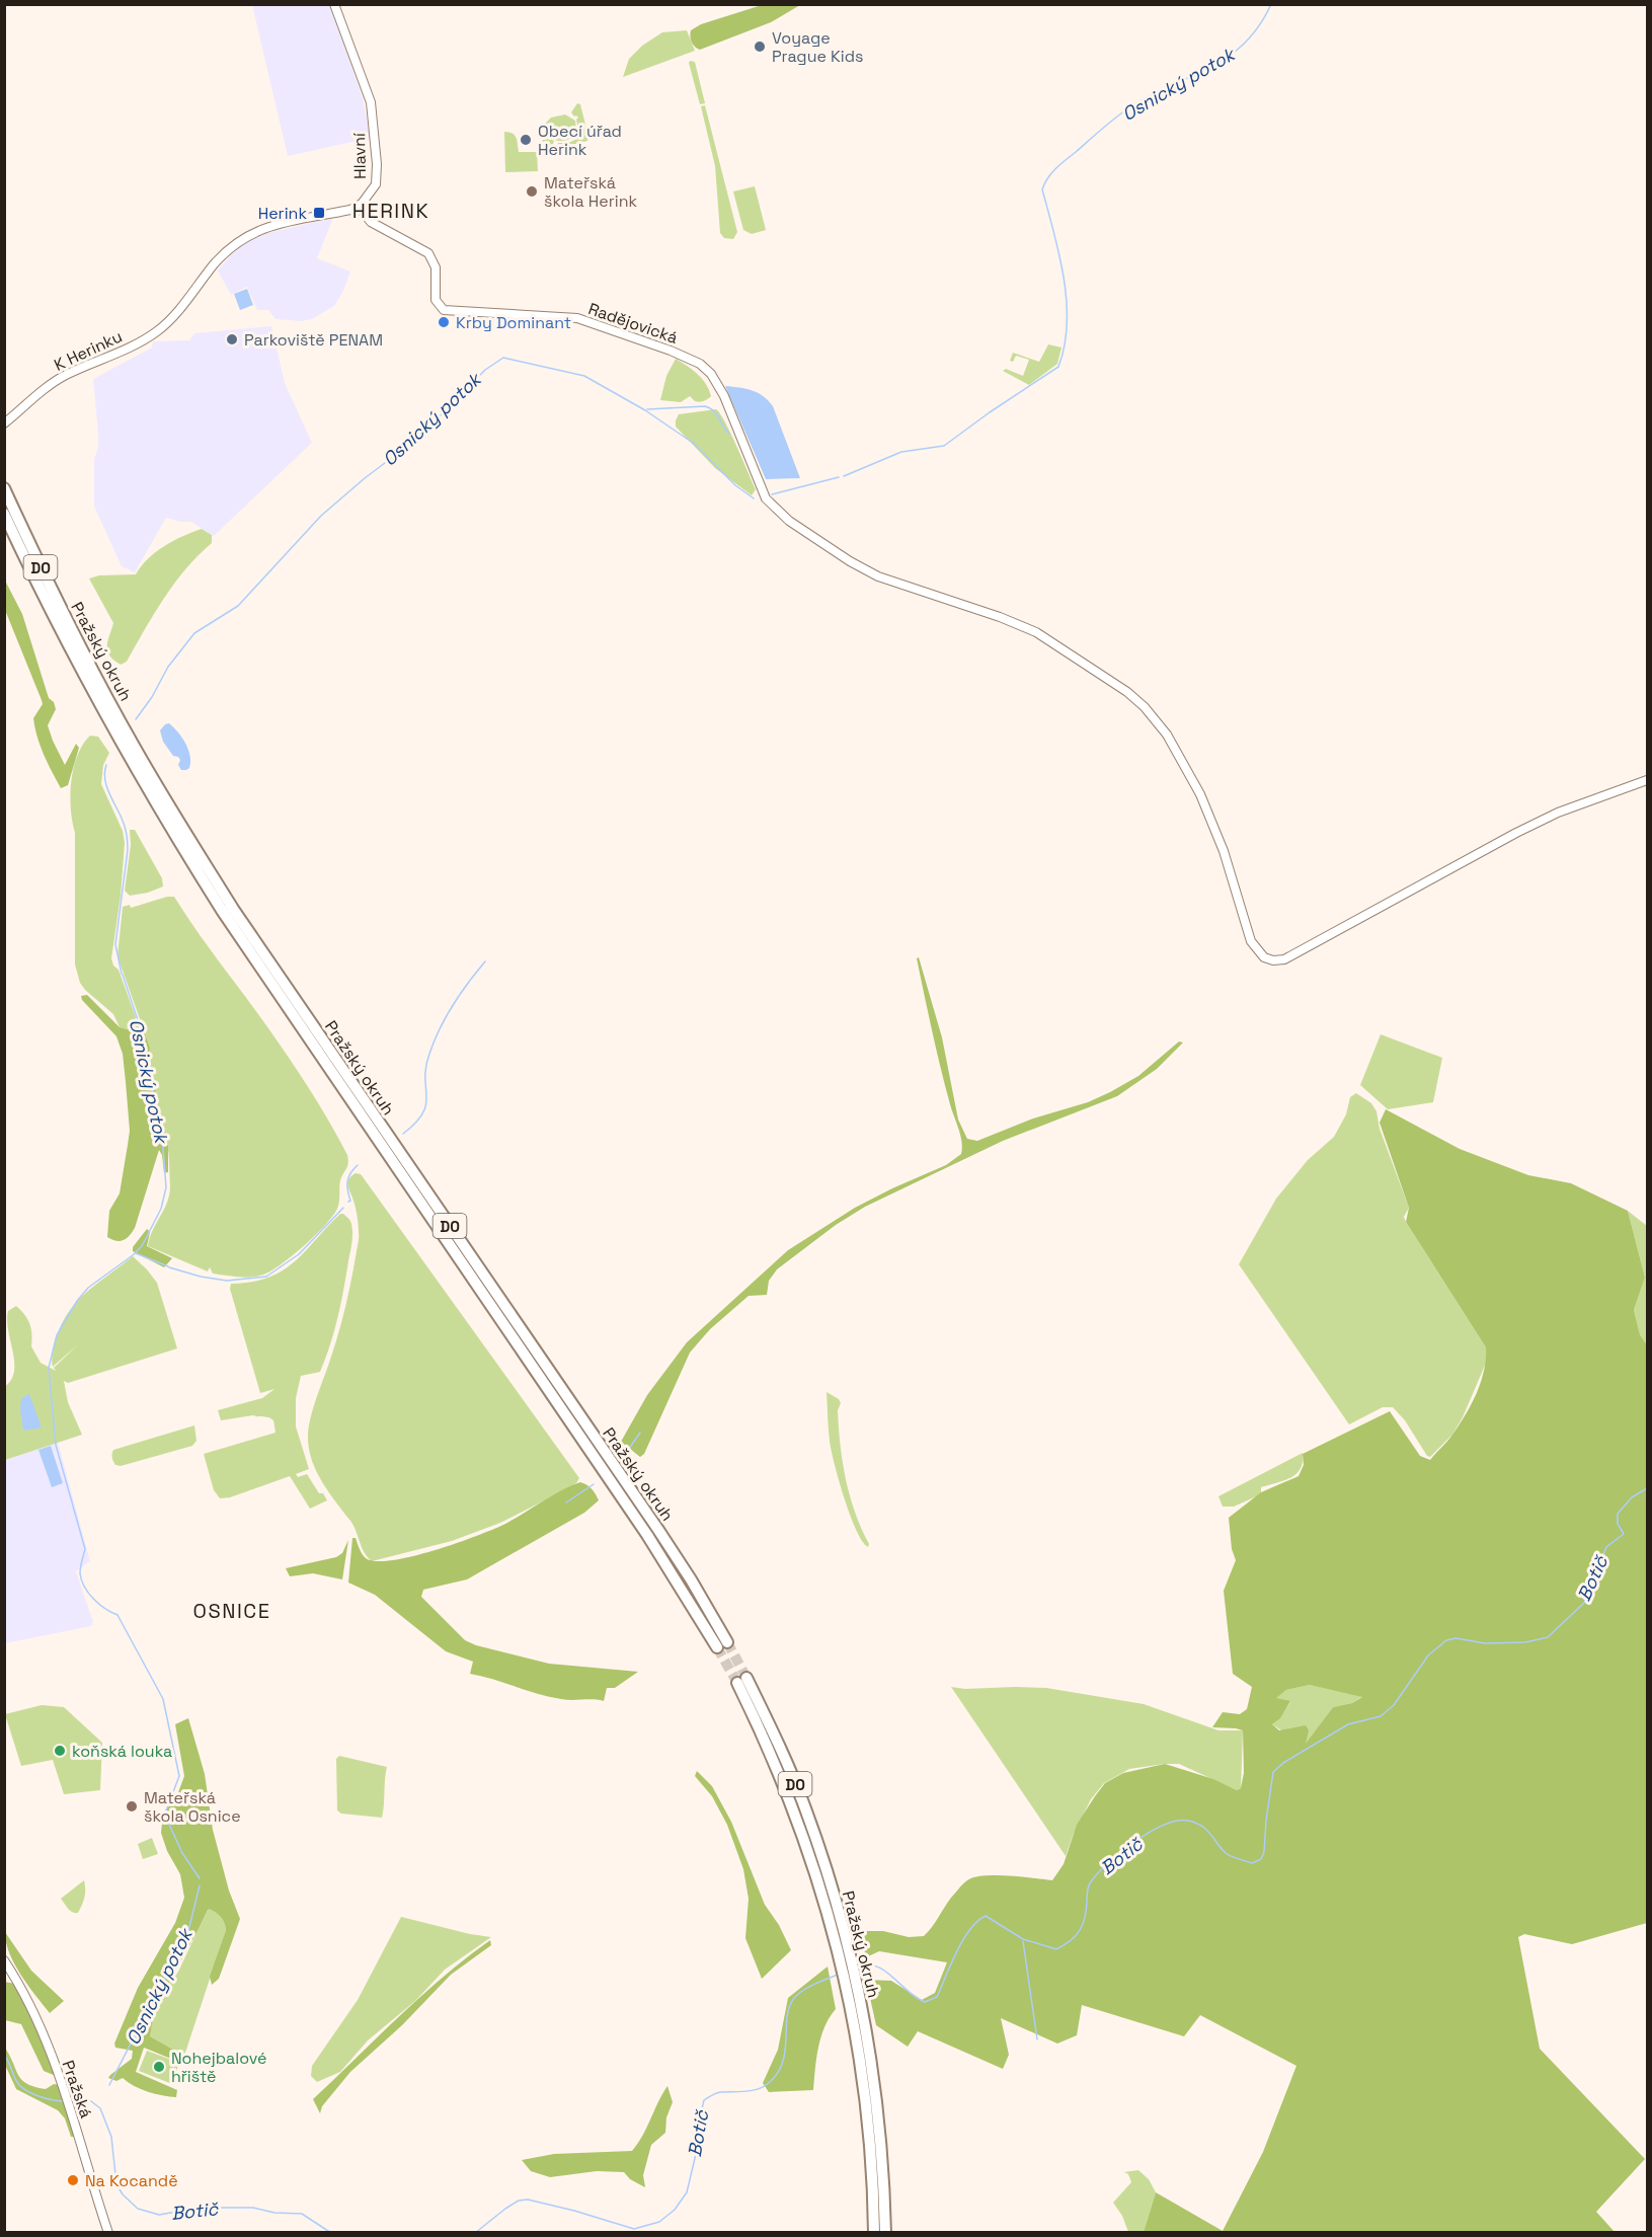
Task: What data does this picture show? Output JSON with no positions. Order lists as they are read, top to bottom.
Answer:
{
  "streets": {
    "highway": ["D0", "Pražský okruh"],
    "street": [
      "Hlavní",
      "Radějovická",
      "K Herinku",
      "Pražská"
    ]
  },
  "crossings": [
    ["Hlavní", "Radějovická"],
    ["Hlavní", "K Herinku"],
    ["Radějovická", "K Herinku"]
  ],
  "districts": ["HERINK", "OSNICE"],
  "water": ["Osnický potok", "Botič"],
  "places": {
    "other": [
      "Voyage Prague Kids",
      "Obecí úřad Herink",
      "Mateřská škola Herink",
      "Krby Dominant",
      "Parkoviště PENAM",
      "koňská louka",
      "Mateřská škola Osnice",
      "Nohejbalové hřiště",
      "Na Kocandě"
    ],
    "transit": ["Herink"]
  }
}
